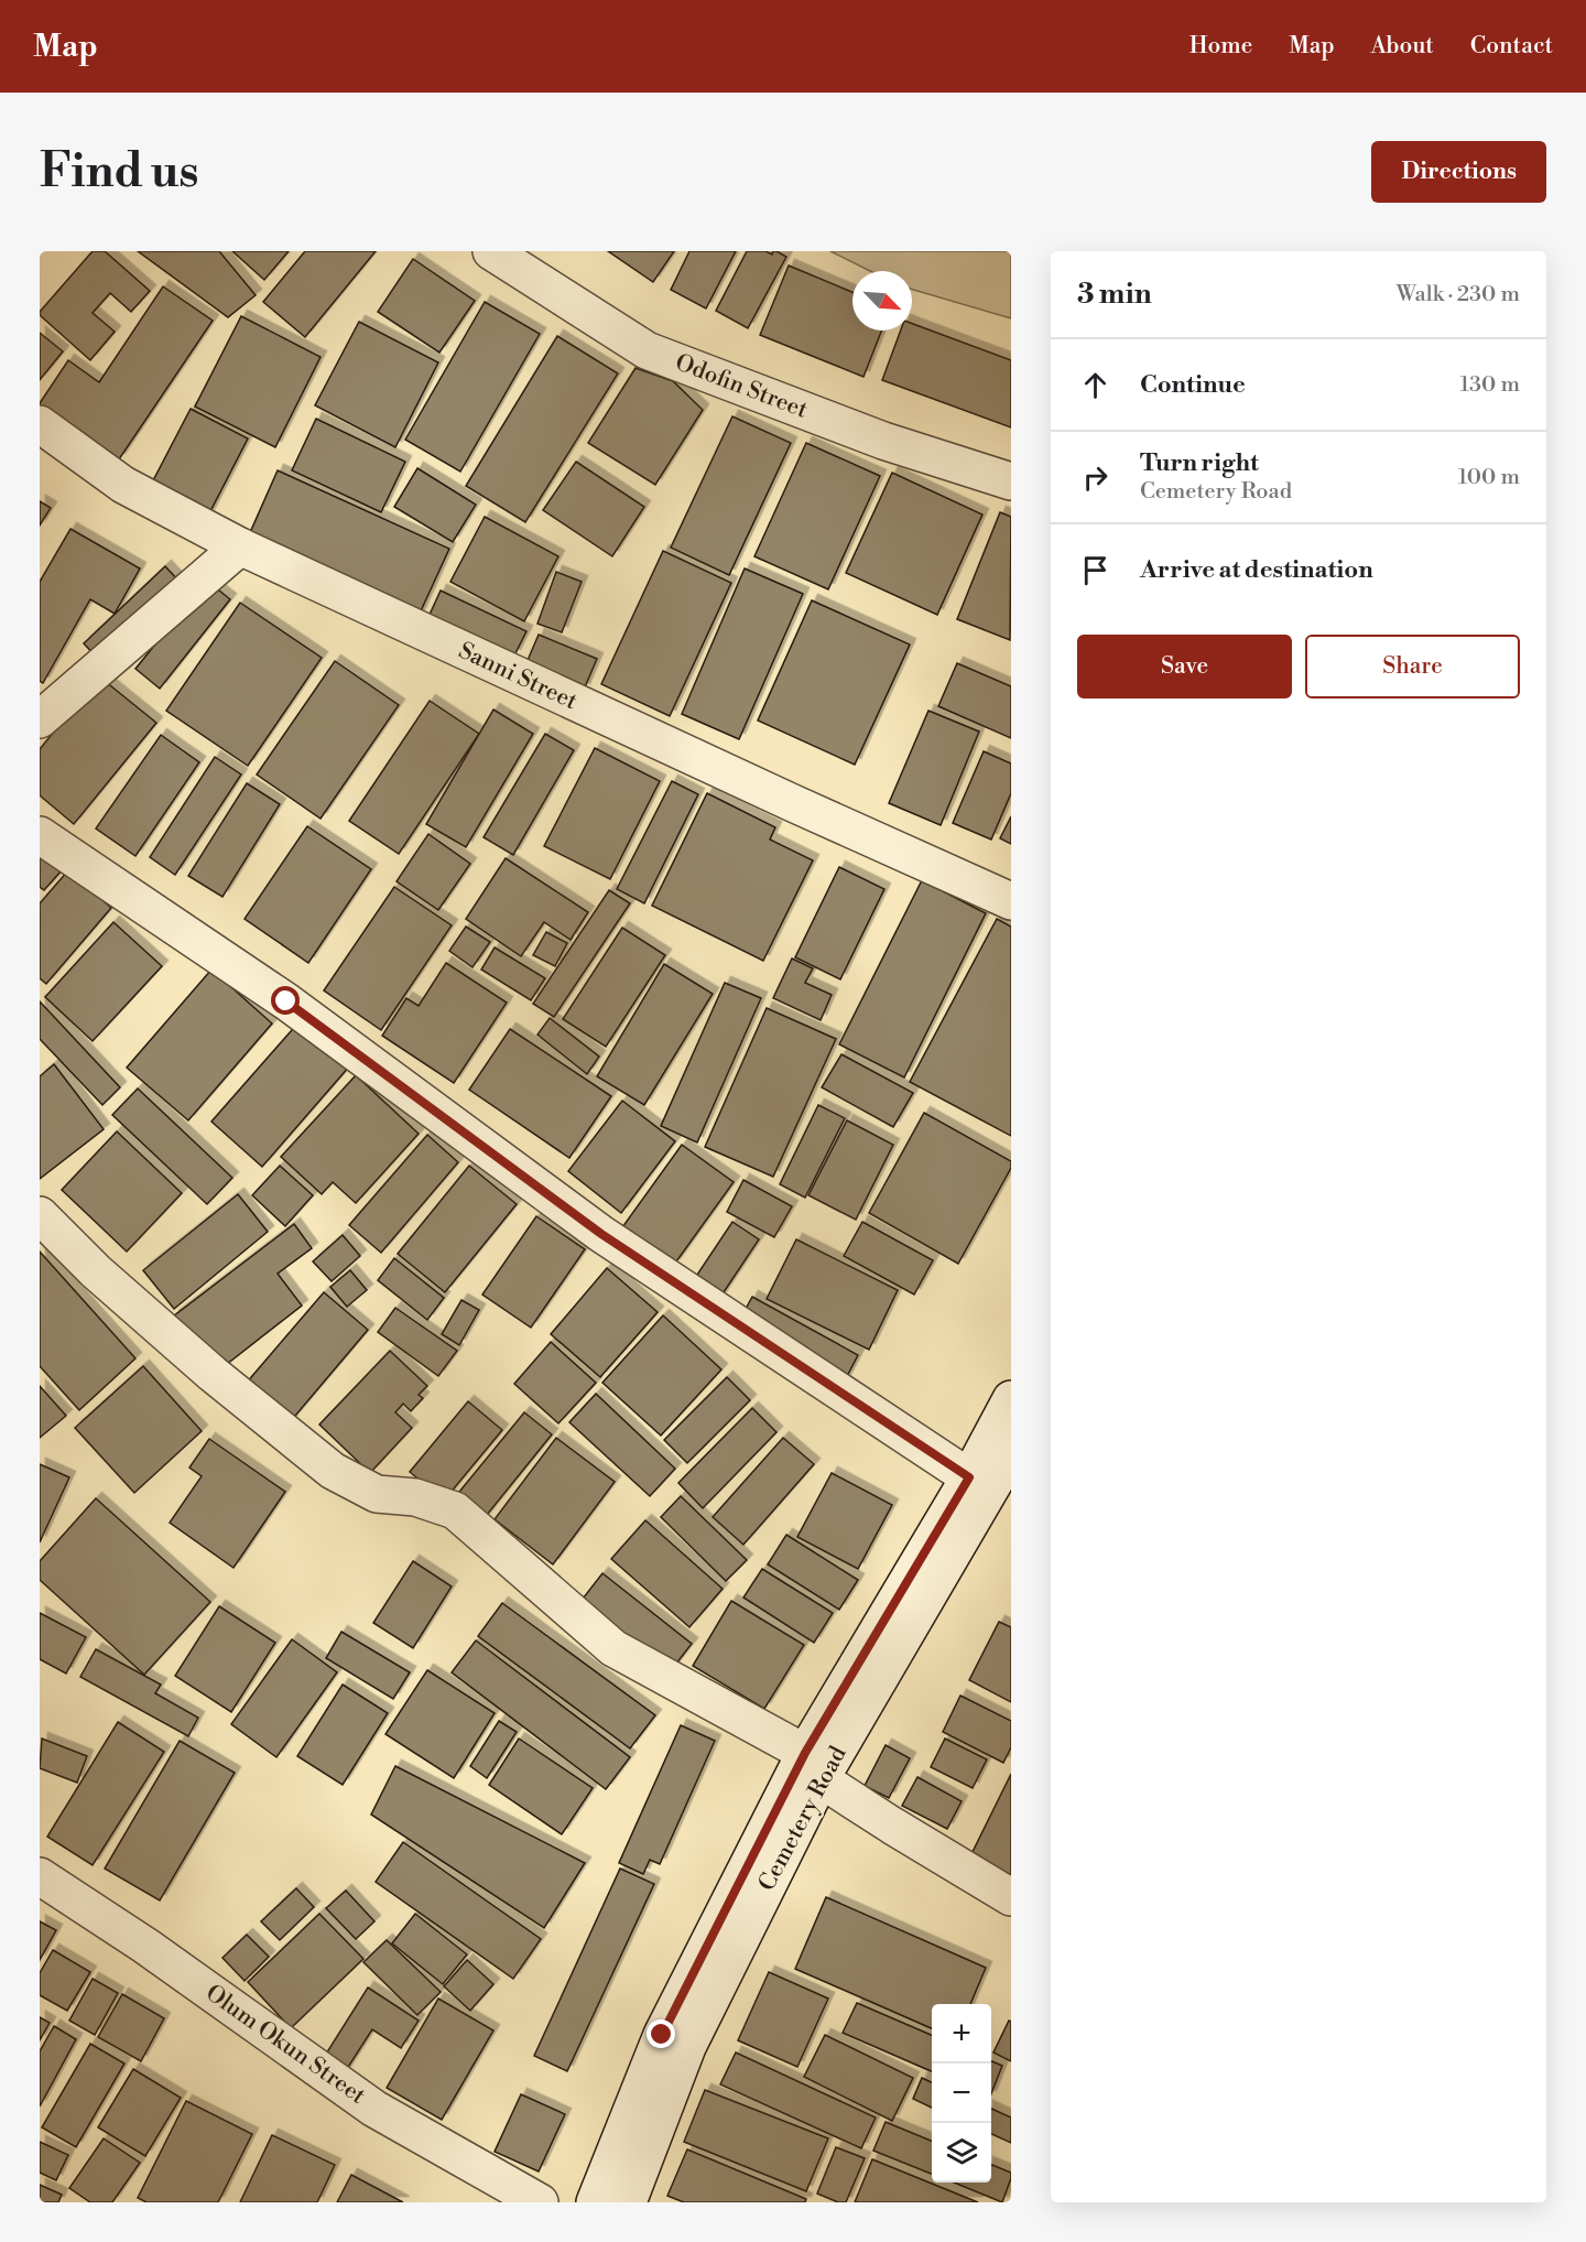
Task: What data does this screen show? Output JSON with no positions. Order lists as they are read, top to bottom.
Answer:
{
  "streets": {
    "street": [
      "Odofin Street",
      "Sanni Street",
      "Cemetery Road",
      "Olum Okun Street"
    ]
  },
  "north": "bottom right",
  "page": {
    "header": "Map",
    "nav": [
      "Home",
      "Map",
      "About",
      "Contact"
    ],
    "buttons": [
      "Directions",
      ["Save", "Share"]
    ],
    "title": "Find us",
    "heading": ["3 min", "Walk · 230 m"],
    "list": [
      ["Continue", "130 m"],
      ["Turn right", "Cemetery Road", "100 m"],
      "Arrive at destination"
    ],
    "map_buttons": ["+", "−"]
  }
}
